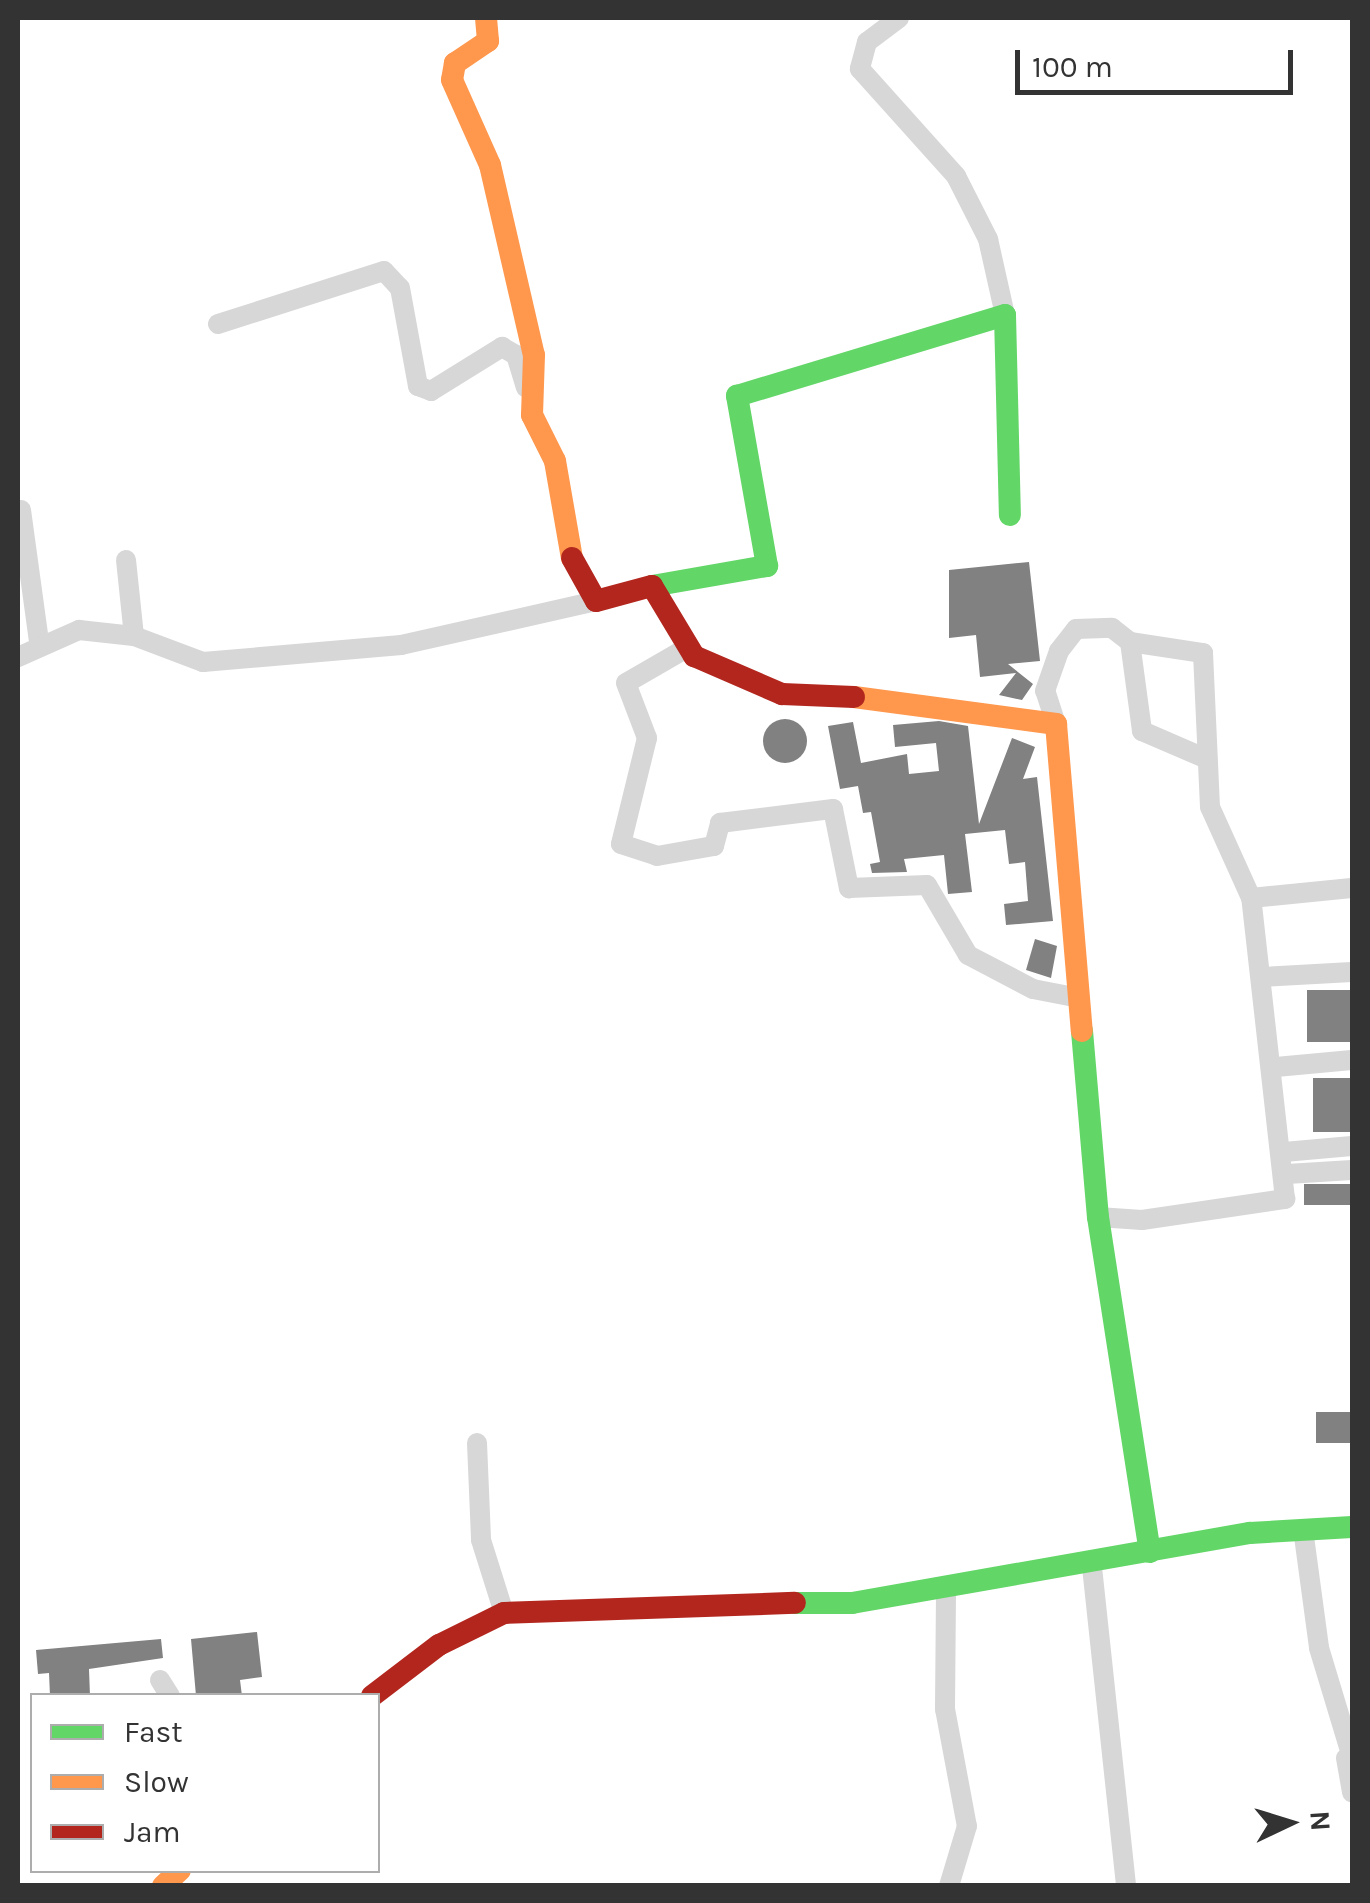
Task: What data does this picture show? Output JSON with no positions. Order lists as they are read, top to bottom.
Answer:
{
  "legend": ["Fast", "Slow", "Jam"],
  "scale_bar": "100 m",
  "north": "right"
}
